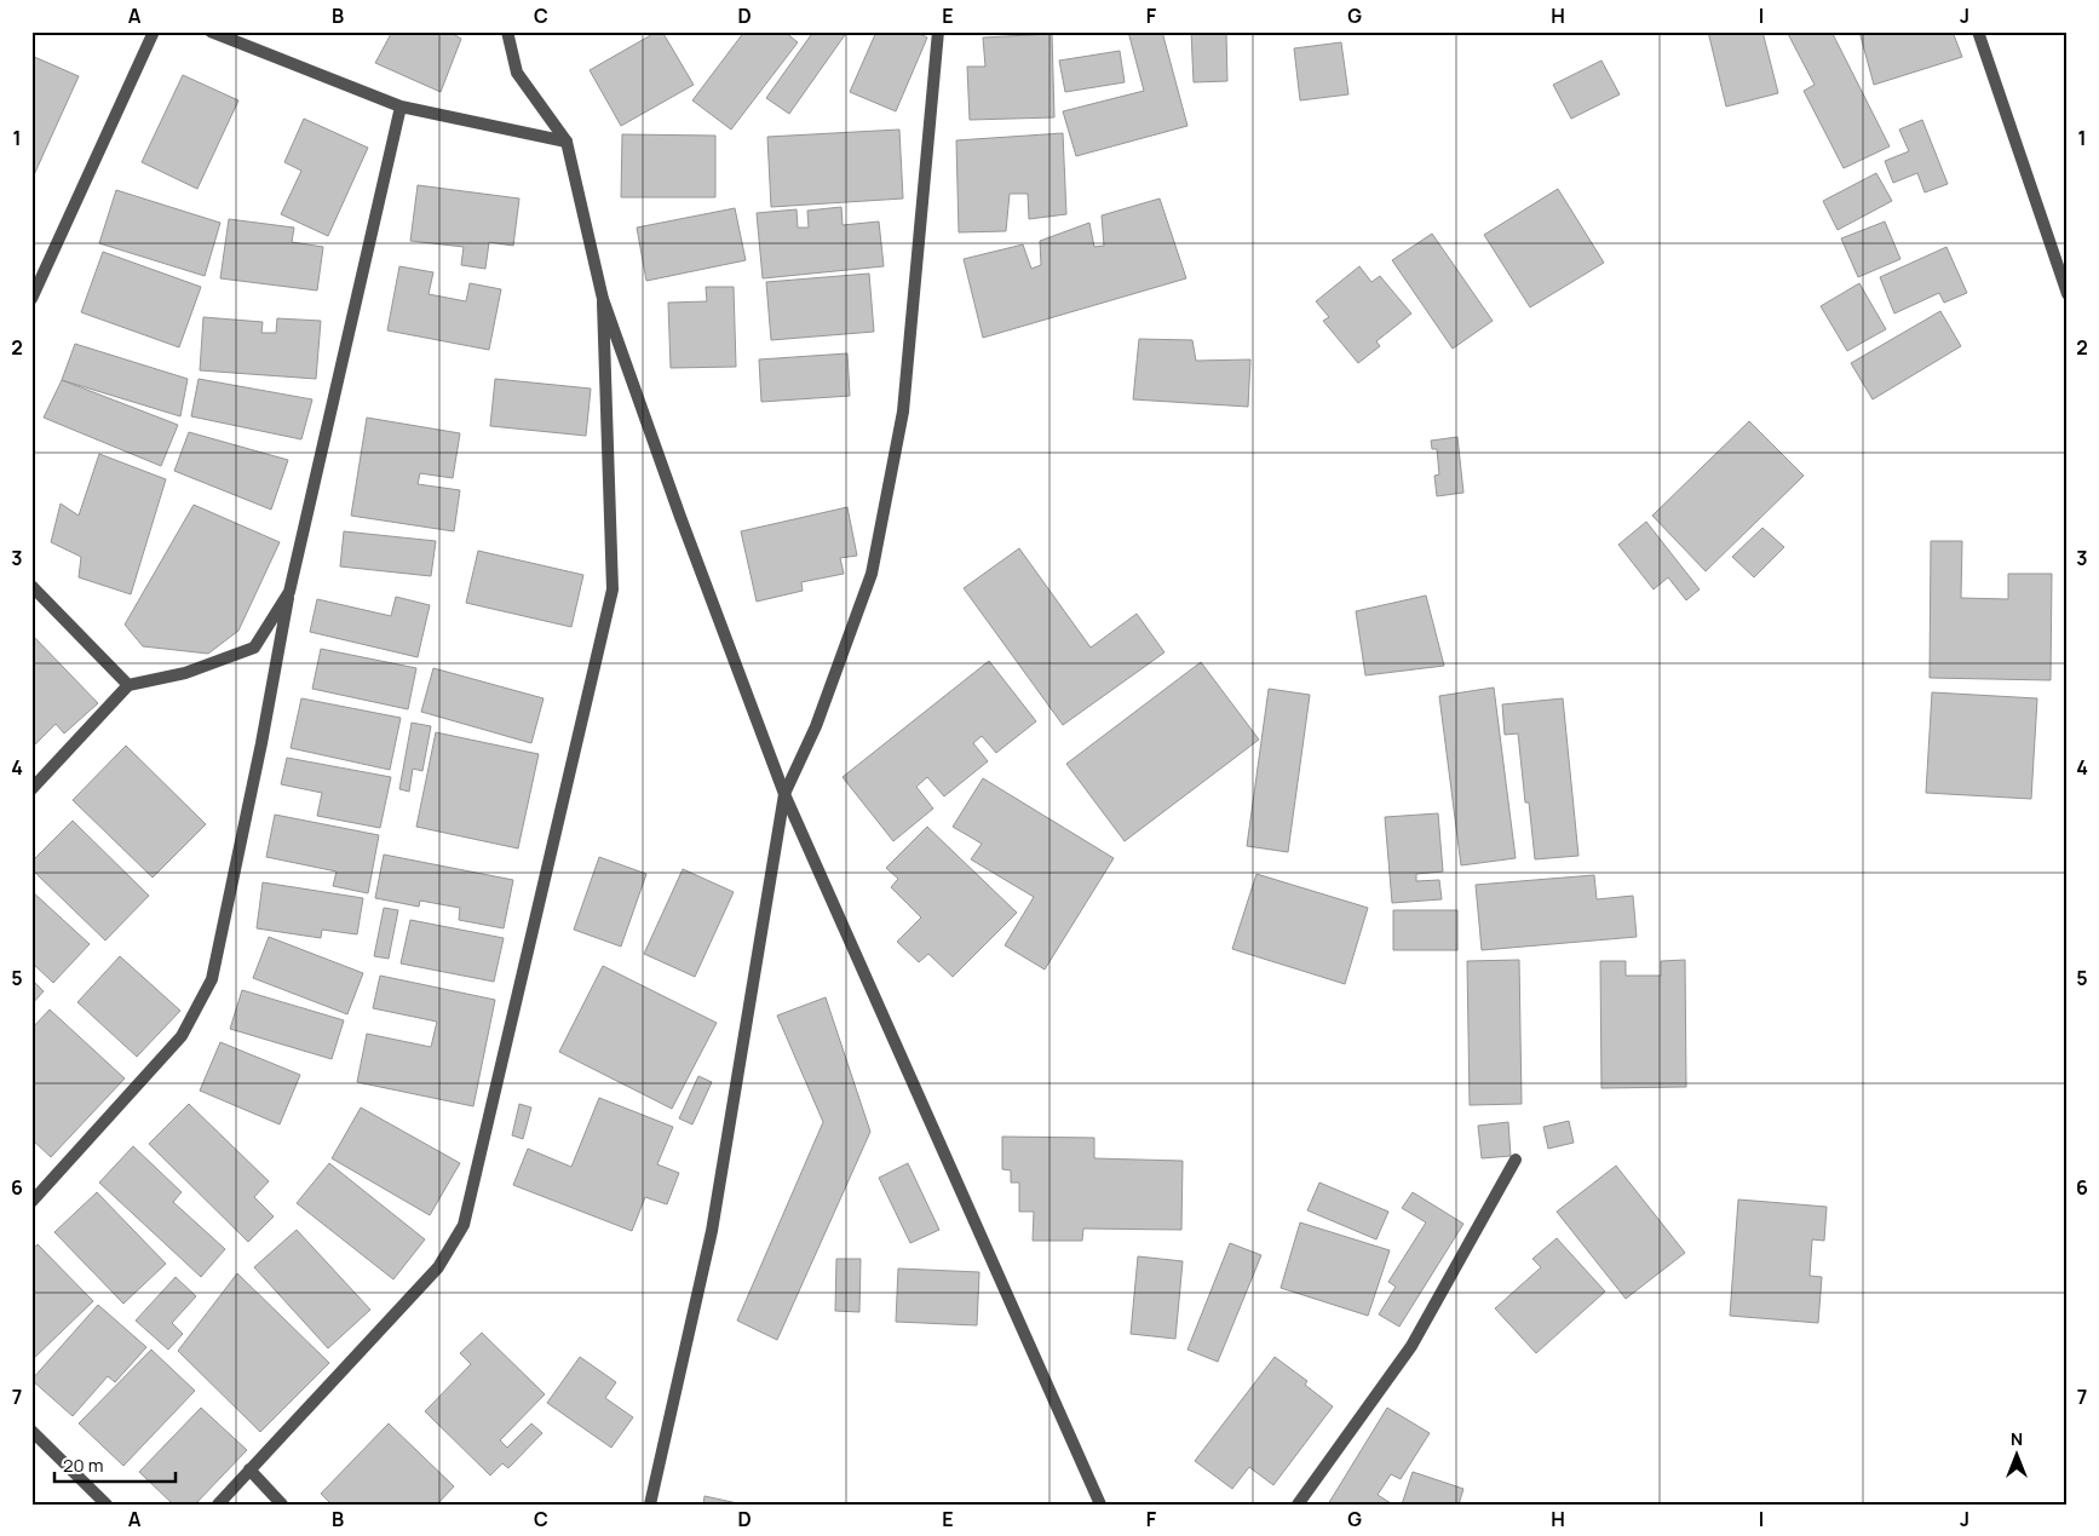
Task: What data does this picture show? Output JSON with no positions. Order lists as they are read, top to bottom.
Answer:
{
  "scale_bar": "20 m",
  "north": "top",
  "grid": {
    "columns": [
      "A",
      "B",
      "C",
      "D",
      "E",
      "F",
      "G",
      "H",
      "I",
      "J"
    ],
    "rows": [
      "1",
      "2",
      "3",
      "4",
      "5",
      "6",
      "7"
    ]
  }
}
